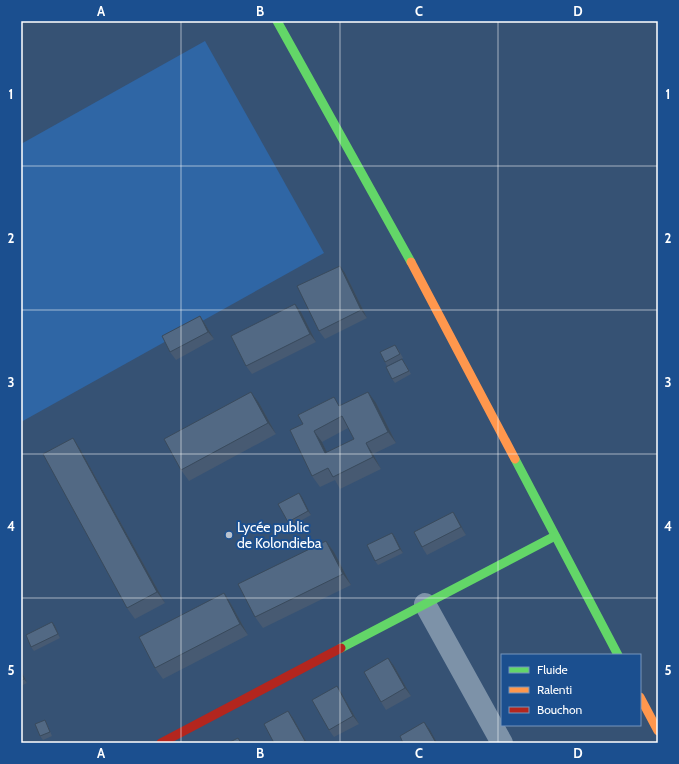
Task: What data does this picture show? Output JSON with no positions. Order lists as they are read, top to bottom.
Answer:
{
  "places": ["Lycée public de Kolondieba"],
  "legend": ["Fluide", "Ralenti", "Bouchon"],
  "grid": {
    "columns": [
      "A",
      "B",
      "C",
      "D"
    ],
    "rows": [
      "1",
      "2",
      "3",
      "4",
      "5"
    ]
  }
}
